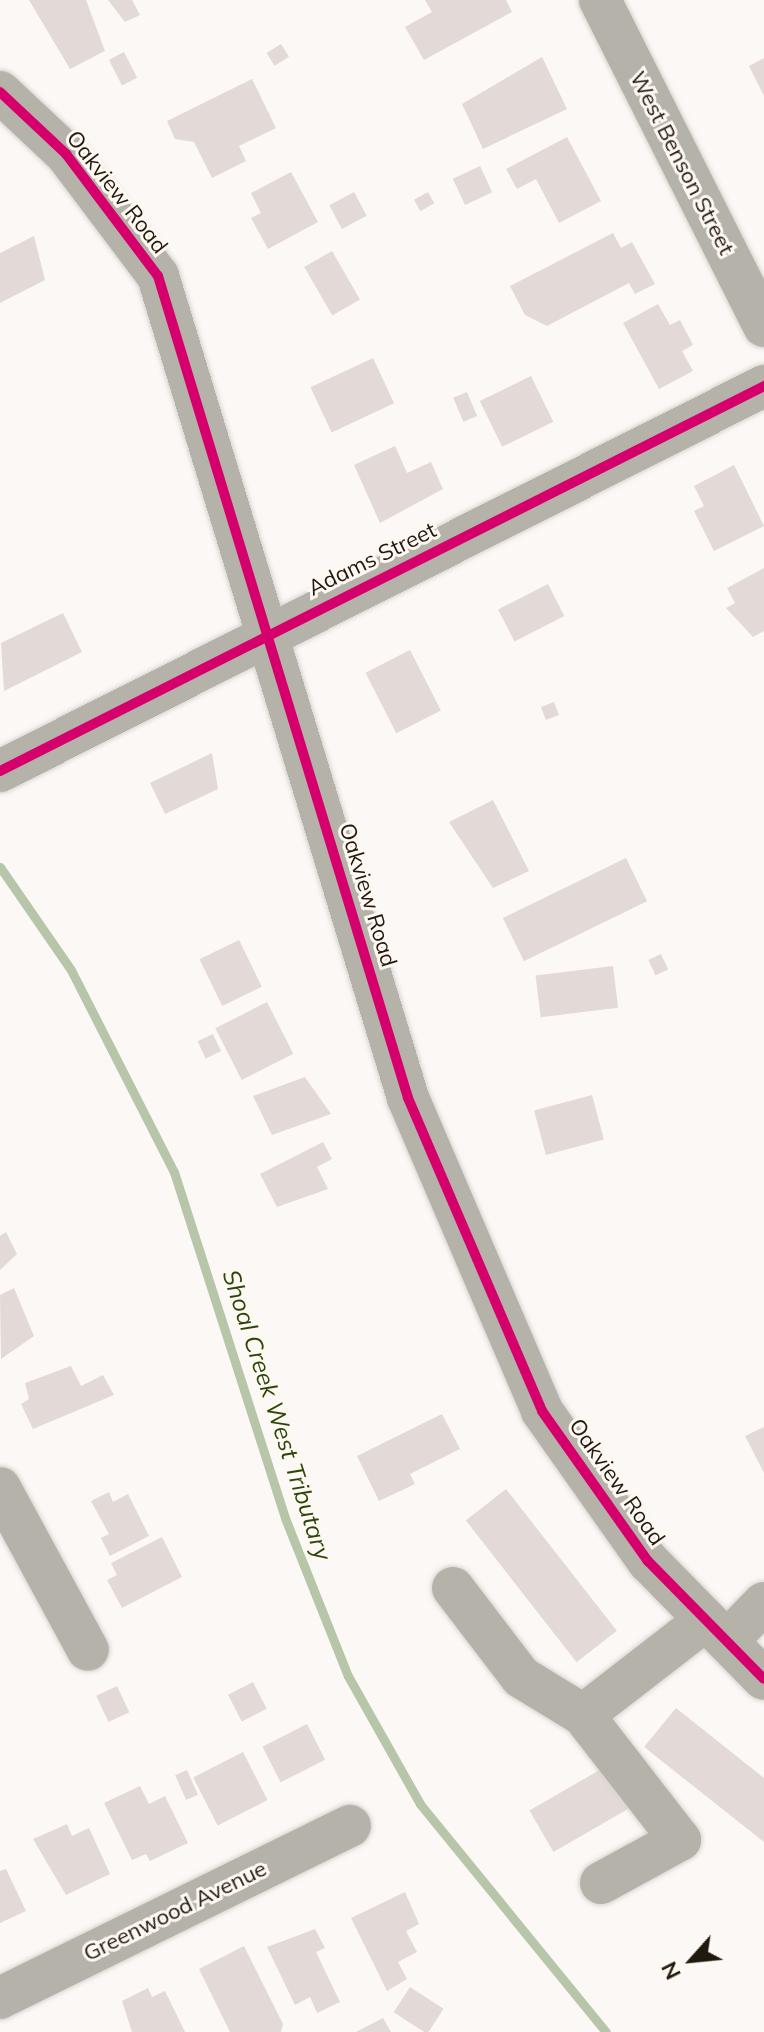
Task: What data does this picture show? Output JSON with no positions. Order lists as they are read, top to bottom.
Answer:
{
  "streets": {
    "street": [
      "West Benson Street",
      "Oakview Road",
      "Adams Street",
      "Greenwood Avenue"
    ]
  },
  "crossings": [
    ["Oakview Road", "Adams Street"]
  ],
  "water": ["Shoal Creek West Tributary"],
  "north": "bottom left"
}
